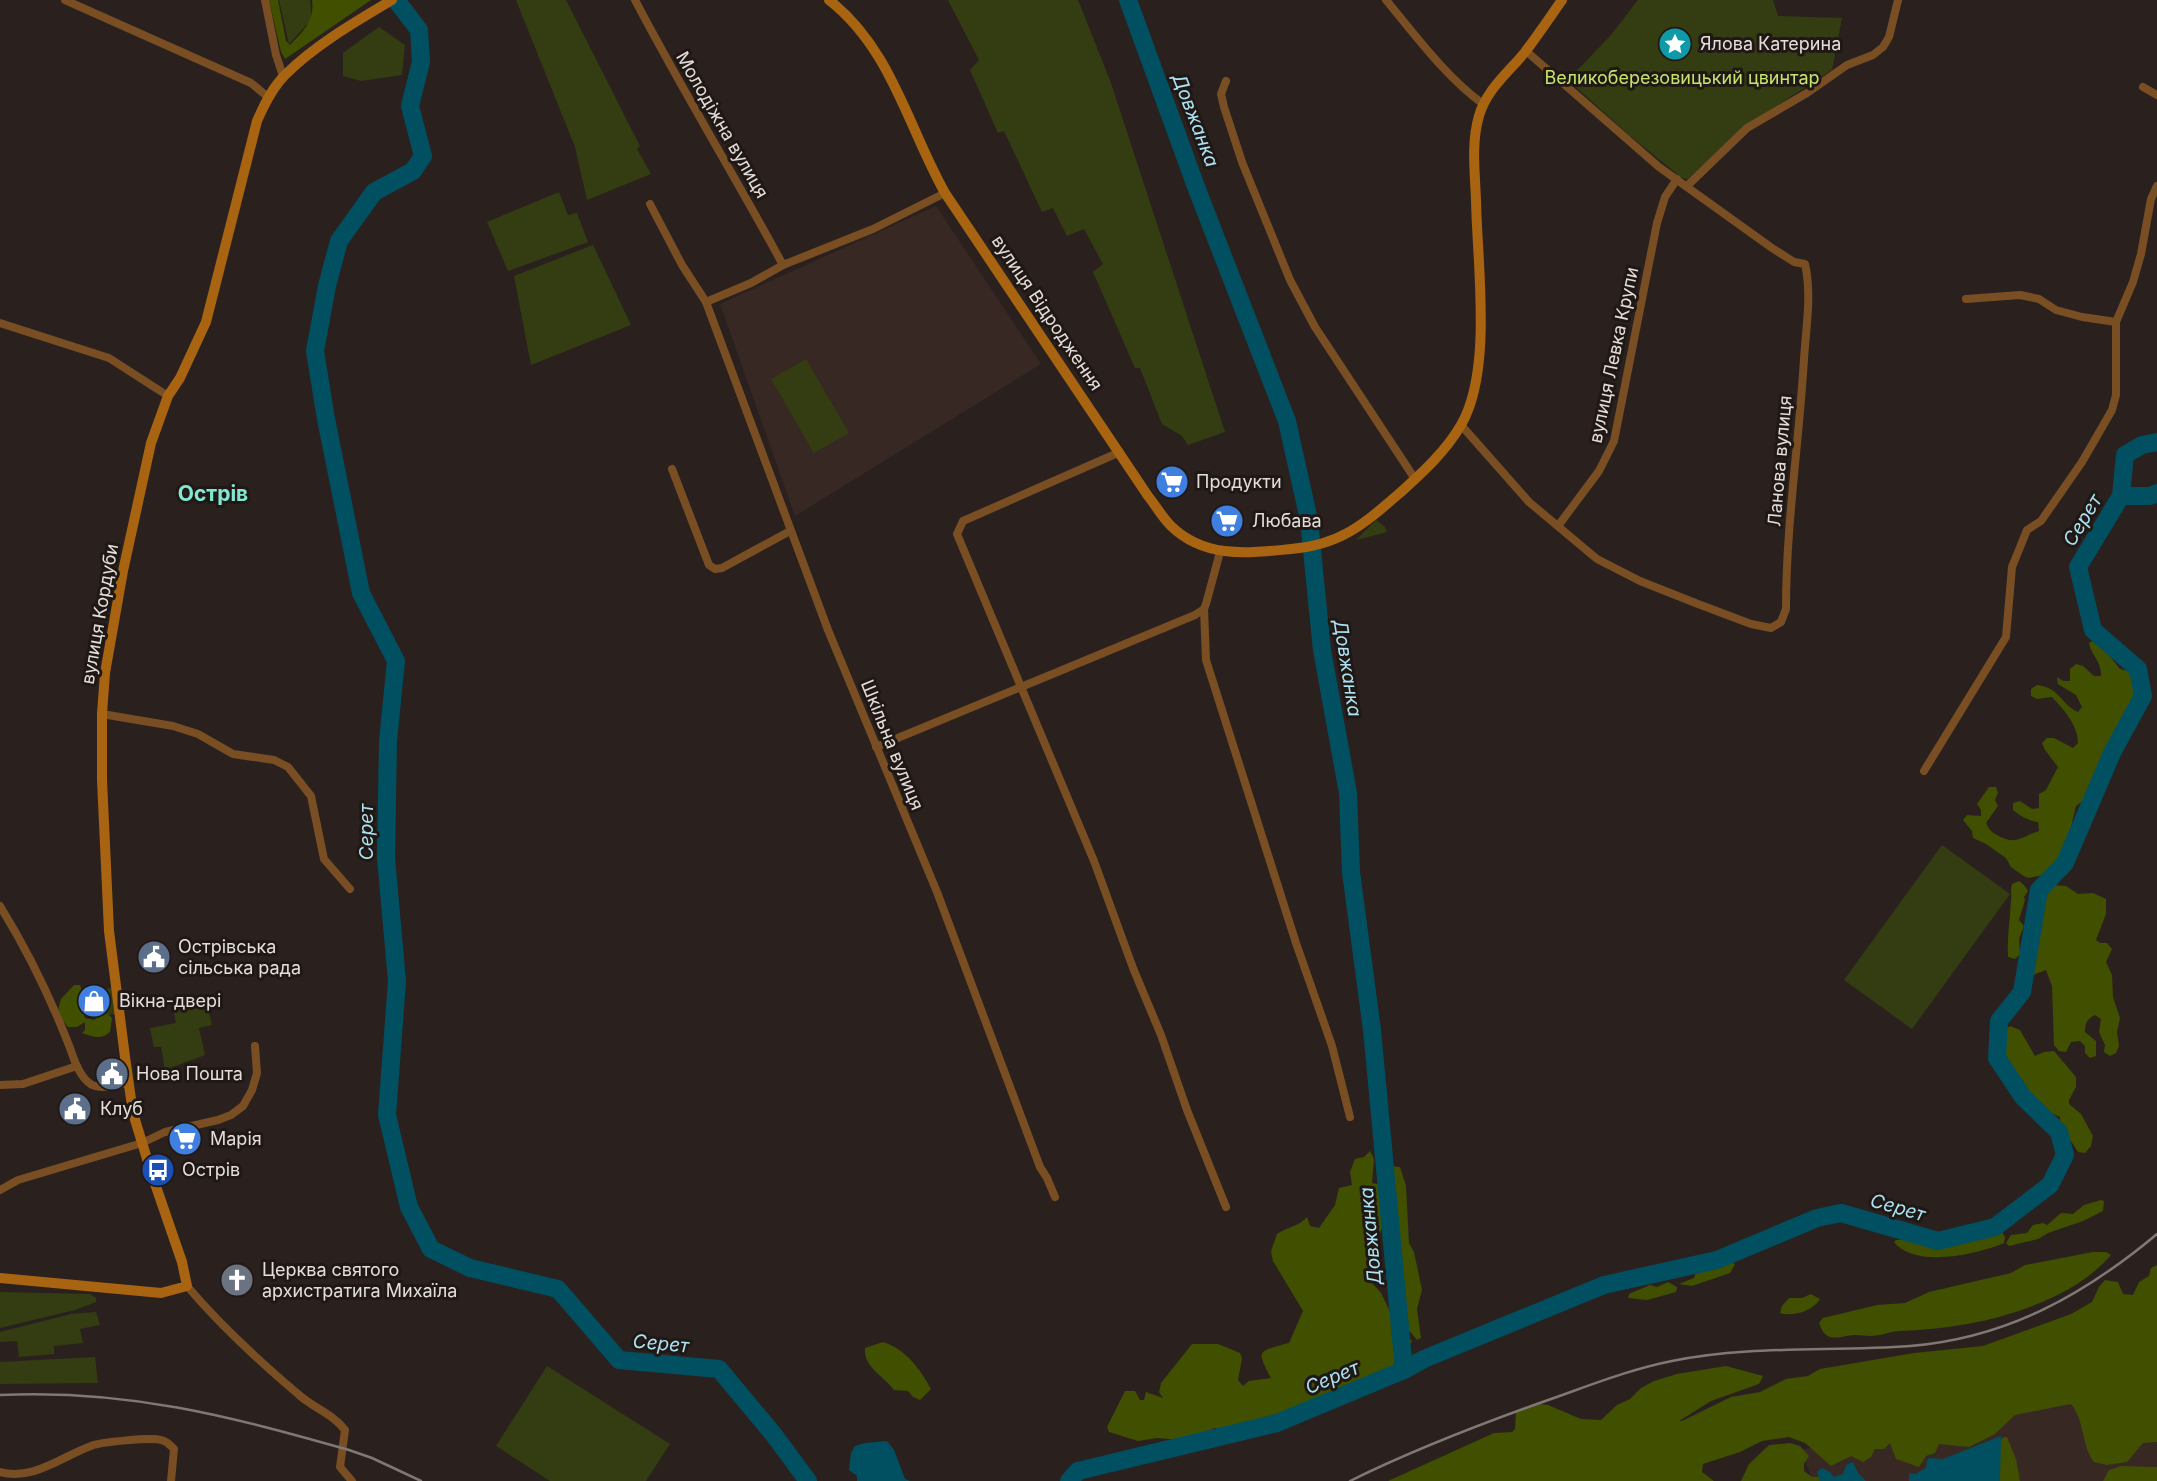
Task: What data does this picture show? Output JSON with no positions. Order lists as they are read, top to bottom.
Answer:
{
  "streets": {
    "street": [
      "Молодіжна вулиця",
      "вулиця Відродження",
      "вулиця Левка Крупи",
      "Ланова вулиця",
      "вулиця Кордуби",
      "Шкільна вулиця"
    ]
  },
  "crossings": [
    ["вулиця Відродження", "Ланова вулиця"],
    ["вулиця Левка Крупи", "Ланова вулиця"]
  ],
  "districts": ["Острів"],
  "water": ["Довжанка", "Серет"],
  "parks": ["Великоберезовицький цвинтар"],
  "places": {
    "place": ["Ялова Катерина"],
    "supermarket": ["Продукти", "Любава", "Марія"],
    "public building": ["Острівська сільська рада", "Нова Пошта", "Клуб"],
    "shop": ["Вікна-двері"],
    "bus stop": ["Острів"],
    "church": ["Церква святого архистратига Михаїла"]
  }
}
